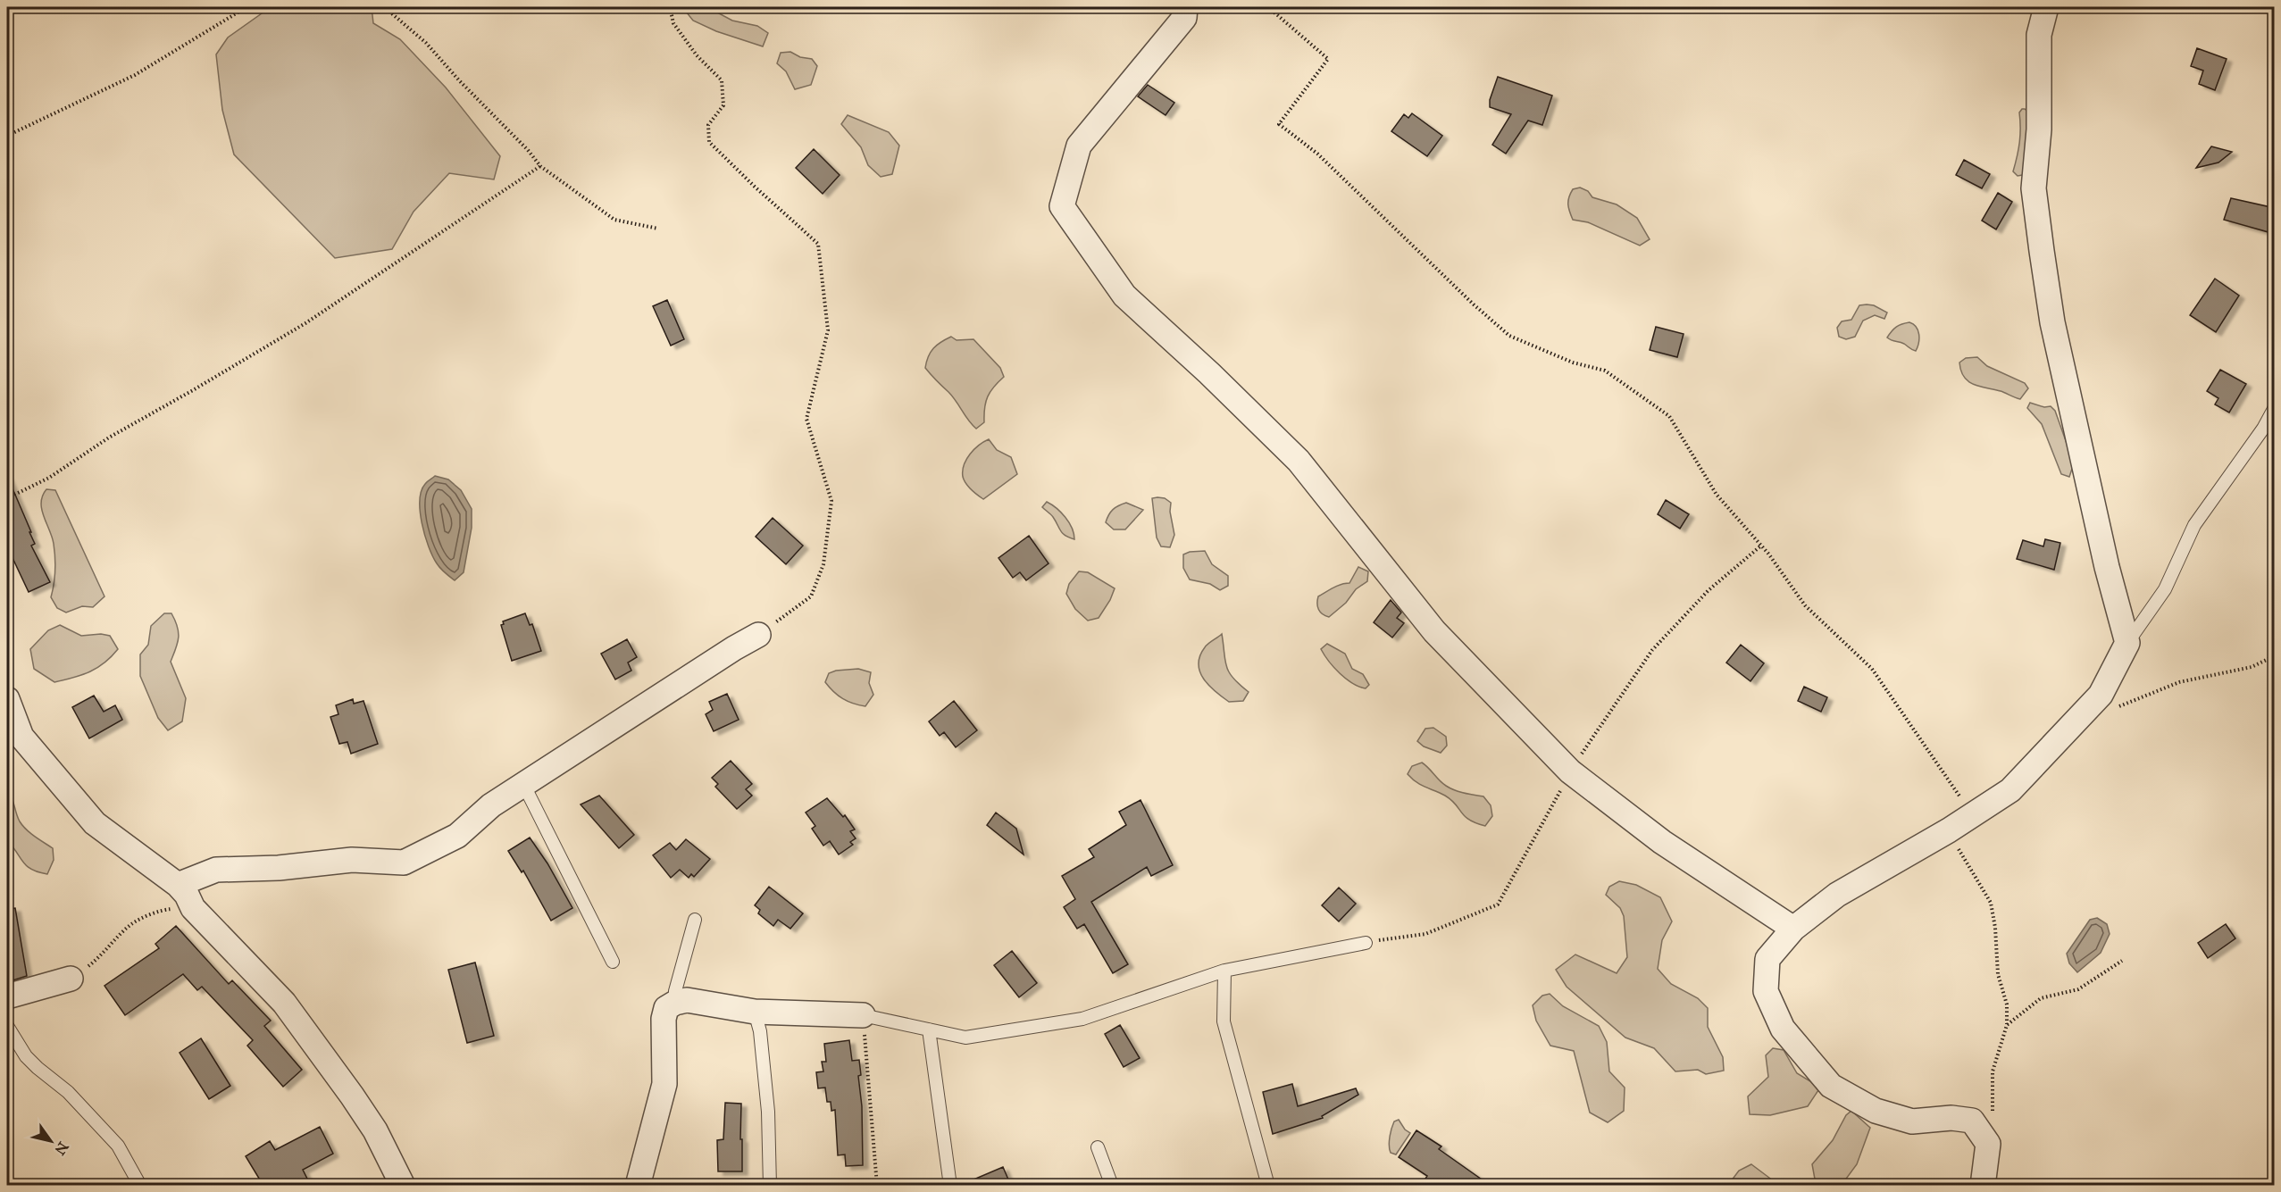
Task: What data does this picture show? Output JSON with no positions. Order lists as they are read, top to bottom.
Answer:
{
  "north": "bottom right"
}
